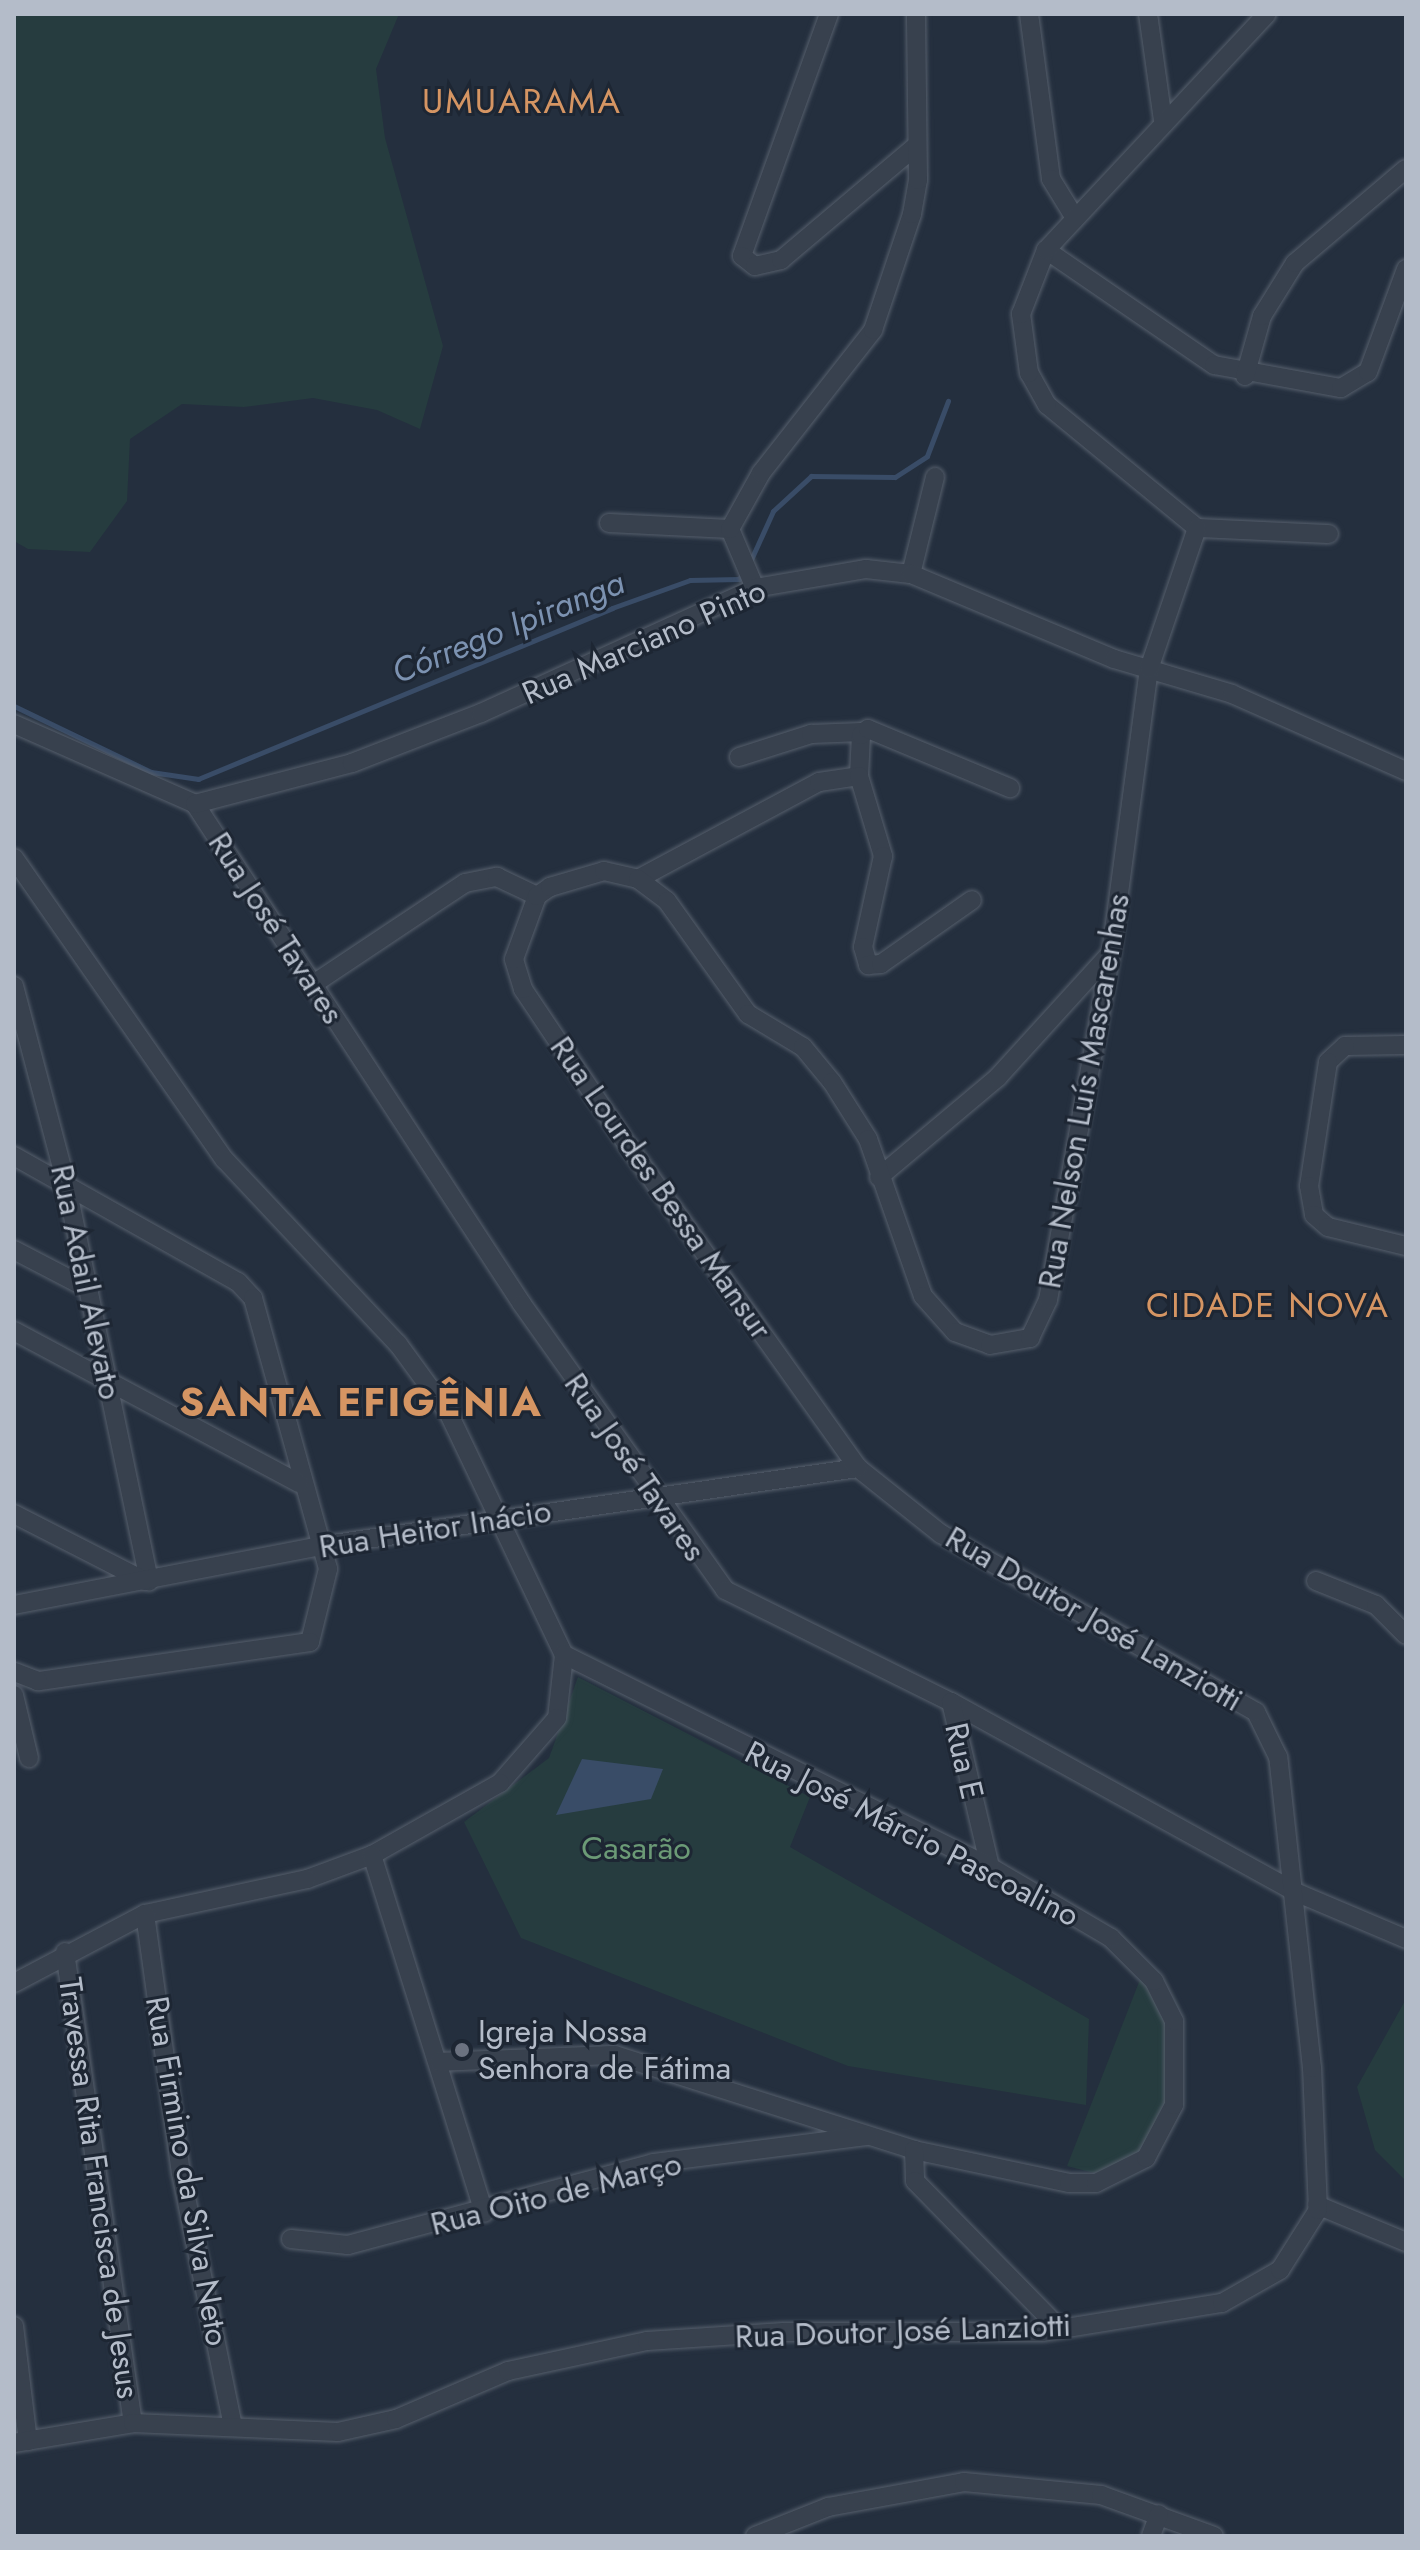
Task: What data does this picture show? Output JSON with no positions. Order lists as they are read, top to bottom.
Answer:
{
  "streets": {
    "street": [
      "Rua Marciano Pinto",
      "Rua José Tavares",
      "Rua Nelson Luís Mascarenhas",
      "Rua Lourdes Bessa Mansur",
      "Rua Adail Alevato",
      "Rua Heitor Inácio",
      "Rua Doutor José Lanziotti",
      "Rua E",
      "Rua José Márcio Pascoalino",
      "Rua Firmino da Silva Neto",
      "Travessa Rita Francisca de Jesus",
      "Rua Oito de Março"
    ]
  },
  "crossings": [
    ["Rua Marciano Pinto", "Rua José Tavares"],
    ["Rua Marciano Pinto", "Rua Nelson Luís Mascarenhas"],
    ["Rua José Tavares", "Rua Heitor Inácio"],
    ["Rua José Tavares", "Rua Doutor José Lanziotti"],
    ["Rua José Tavares", "Rua E"],
    ["Rua Nelson Luís Mascarenhas", "Rua Lourdes Bessa Mansur"],
    ["Rua Lourdes Bessa Mansur", "Rua Heitor Inácio"],
    ["Rua Lourdes Bessa Mansur", "Rua Doutor José Lanziotti"],
    ["Rua Adail Alevato", "Rua Heitor Inácio"],
    ["Rua Heitor Inácio", "Rua Doutor José Lanziotti"],
    ["Rua Doutor José Lanziotti", "Rua Firmino da Silva Neto"],
    ["Rua Doutor José Lanziotti", "Travessa Rita Francisca de Jesus"],
    ["Rua E", "Rua José Márcio Pascoalino"],
    ["Rua José Márcio Pascoalino", "Rua Oito de Março"]
  ],
  "districts": ["UMUARAMA", "CIDADE NOVA", "SANTA EFIGÊNIA"],
  "water": ["Córrego Ipiranga"],
  "parks": ["Casarão"],
  "places": ["Igreja Nossa Senhora de Fátima"]
}
